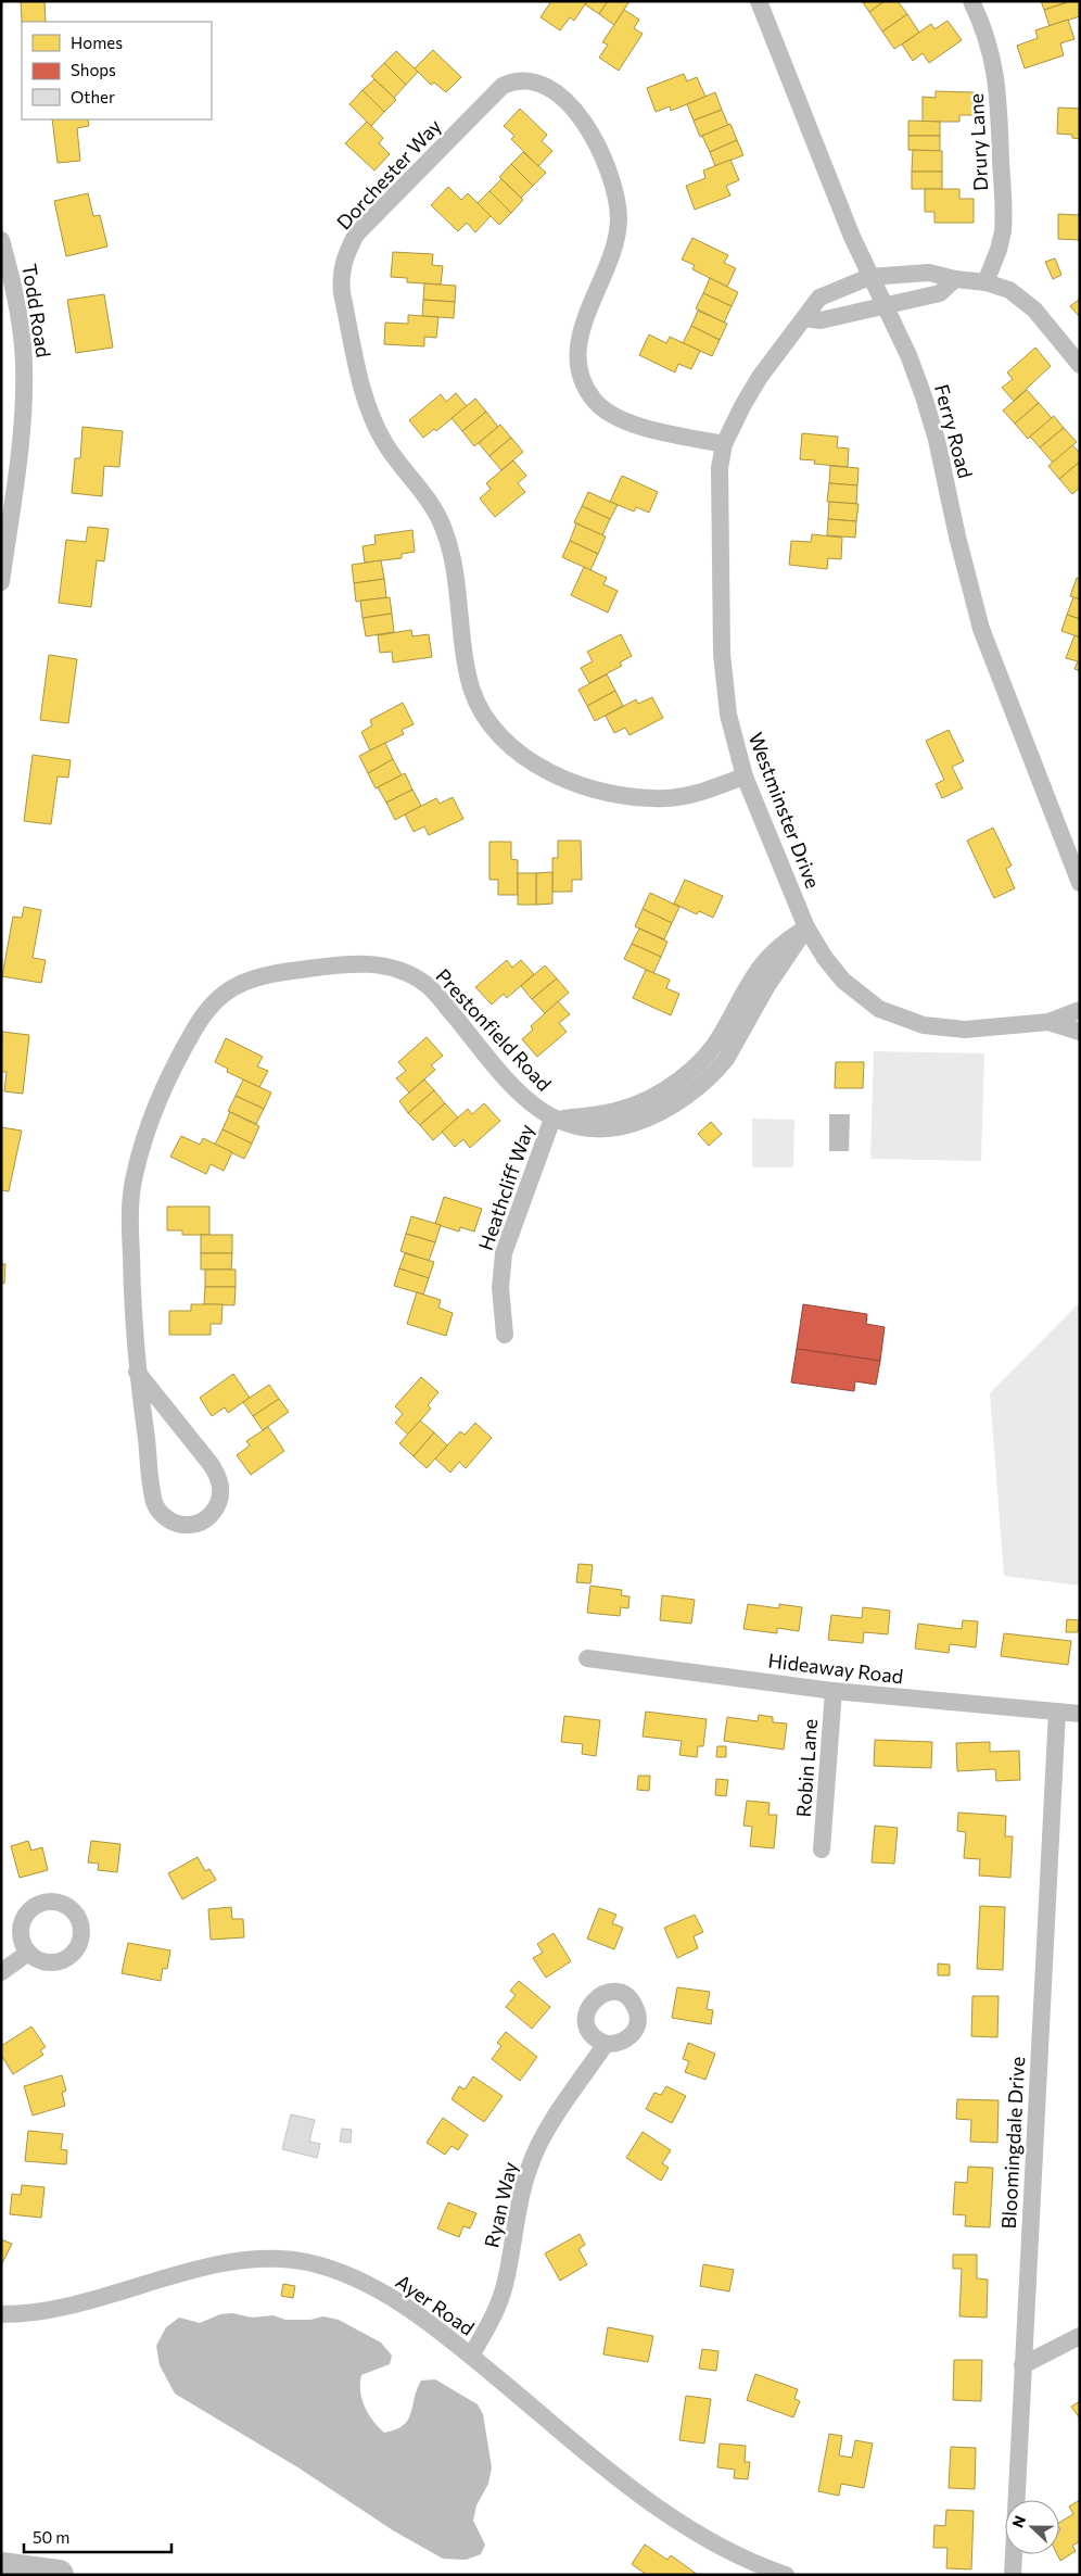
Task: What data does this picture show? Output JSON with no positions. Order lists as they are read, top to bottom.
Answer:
{
  "streets": {
    "street": [
      "Drury Lane",
      "Dorchester Way",
      "Todd Road",
      "Ferry Road",
      "Westminster Drive",
      "Prestonfield Road",
      "Heathcliff Way",
      "Hideaway Road",
      "Robin Lane",
      "Bloomingdale Drive",
      "Ryan Way",
      "Ayer Road"
    ]
  },
  "crossings": [
    ["Drury Lane", "Westminster Drive"],
    ["Dorchester Way", "Westminster Drive"],
    ["Ferry Road", "Westminster Drive"],
    ["Westminster Drive", "Prestonfield Road"],
    ["Prestonfield Road", "Heathcliff Way"],
    ["Hideaway Road", "Robin Lane"],
    ["Hideaway Road", "Bloomingdale Drive"],
    ["Ryan Way", "Ayer Road"]
  ],
  "legend": ["Homes", "Shops", "Other"],
  "scale_bar": "50 m",
  "north": "left"
}
